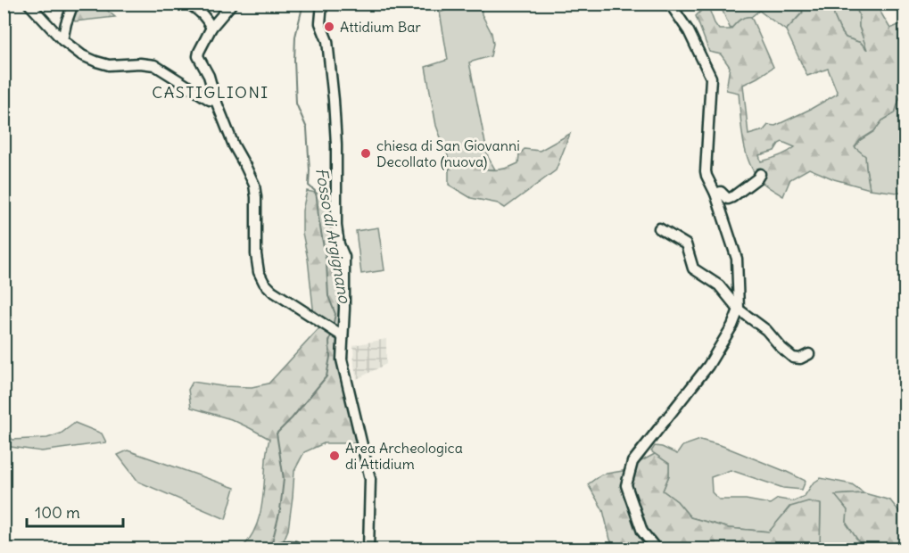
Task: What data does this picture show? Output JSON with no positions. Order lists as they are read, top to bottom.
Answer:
{
  "districts": ["CASTIGLIONI"],
  "water": ["Fosso di Argignano"],
  "places": ["Attidium Bar", "chiesa di San Giovanni Decollato (nuova)", "Area Archeologica di Attidium"],
  "scale_bar": "100 m"
}
